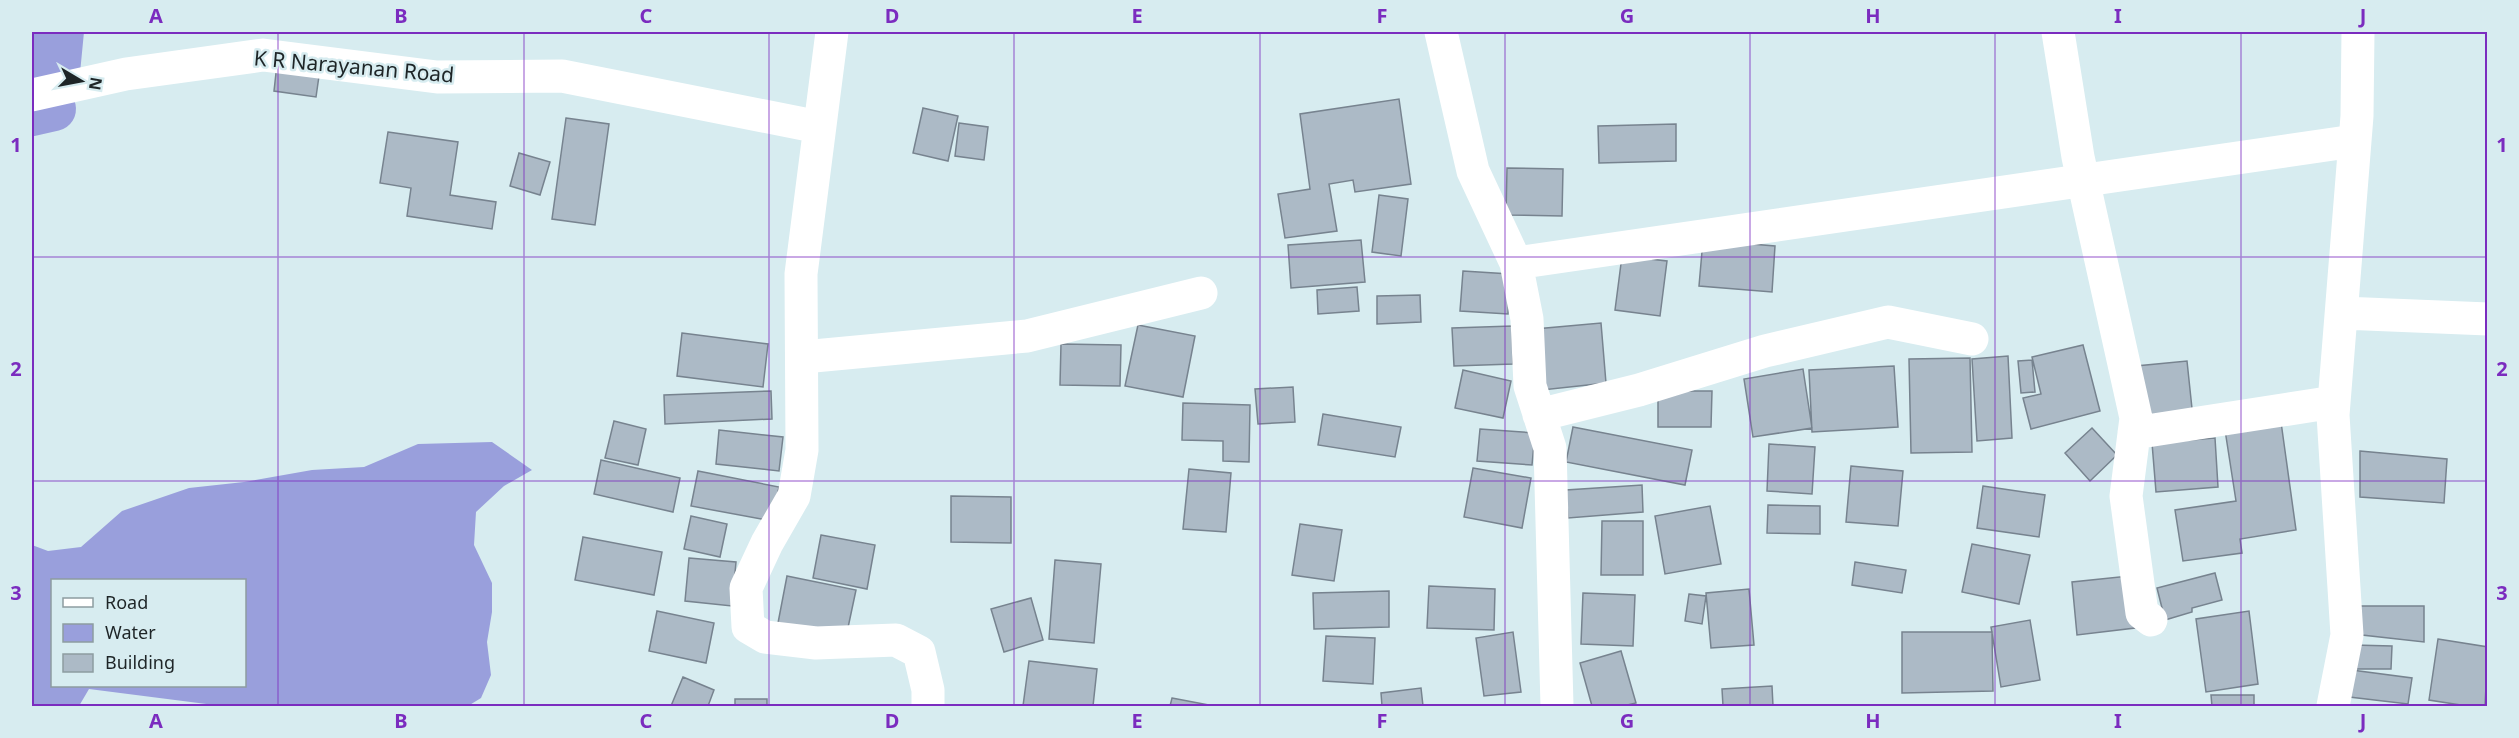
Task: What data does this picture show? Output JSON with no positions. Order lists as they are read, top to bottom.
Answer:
{
  "streets": {
    "street": ["K R Narayanan Road"]
  },
  "legend": ["Road", "Water", "Building"],
  "north": "right",
  "grid": {
    "columns": [
      "A",
      "B",
      "C",
      "D",
      "E",
      "F",
      "G",
      "H",
      "I",
      "J"
    ],
    "rows": ["1", "2", "3"]
  }
}
